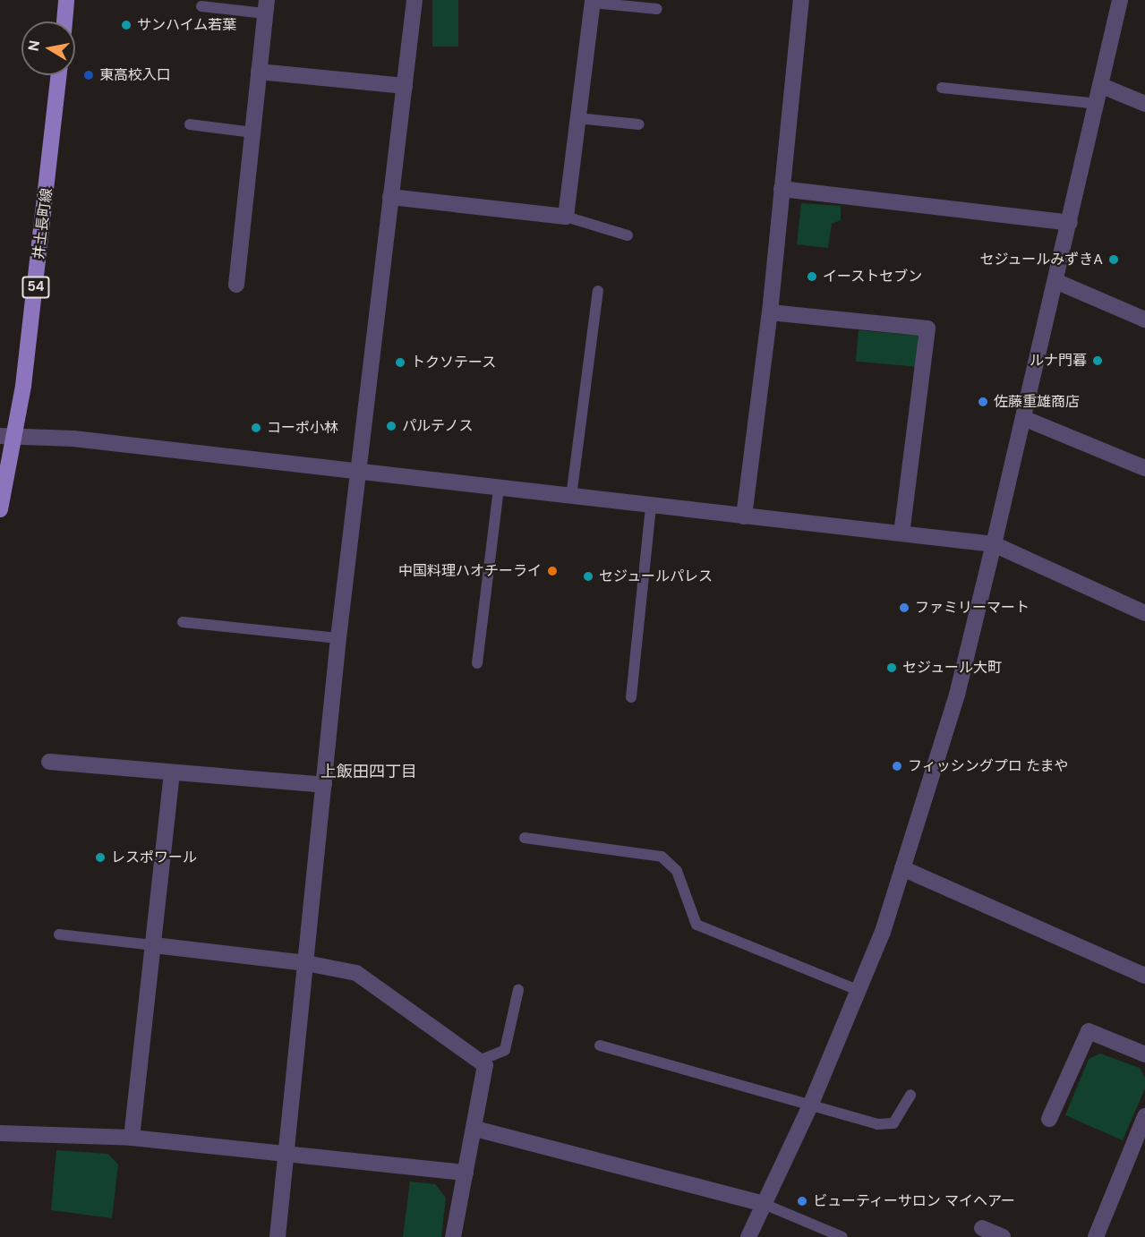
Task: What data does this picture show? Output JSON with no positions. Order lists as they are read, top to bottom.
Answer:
{
  "streets": {
    "main road": ["井土長町線", "54"]
  },
  "districts": ["上飯田四丁目"],
  "places": [
    "サンハイム若葉",
    "東高校入口",
    "セジュールみずきA",
    "イーストセブン",
    "ルナ門暮",
    "トクソテース",
    "佐藤重雄商店",
    "パルテノス",
    "コーポ小林",
    "中国料理ハオチーライ",
    "セジュールパレス",
    "ファミリーマート",
    "セジュール大町",
    "フィッシングプロ たまや",
    "レスポワール",
    "ビューティーサロン マイヘアー"
  ],
  "north": "left"
}
